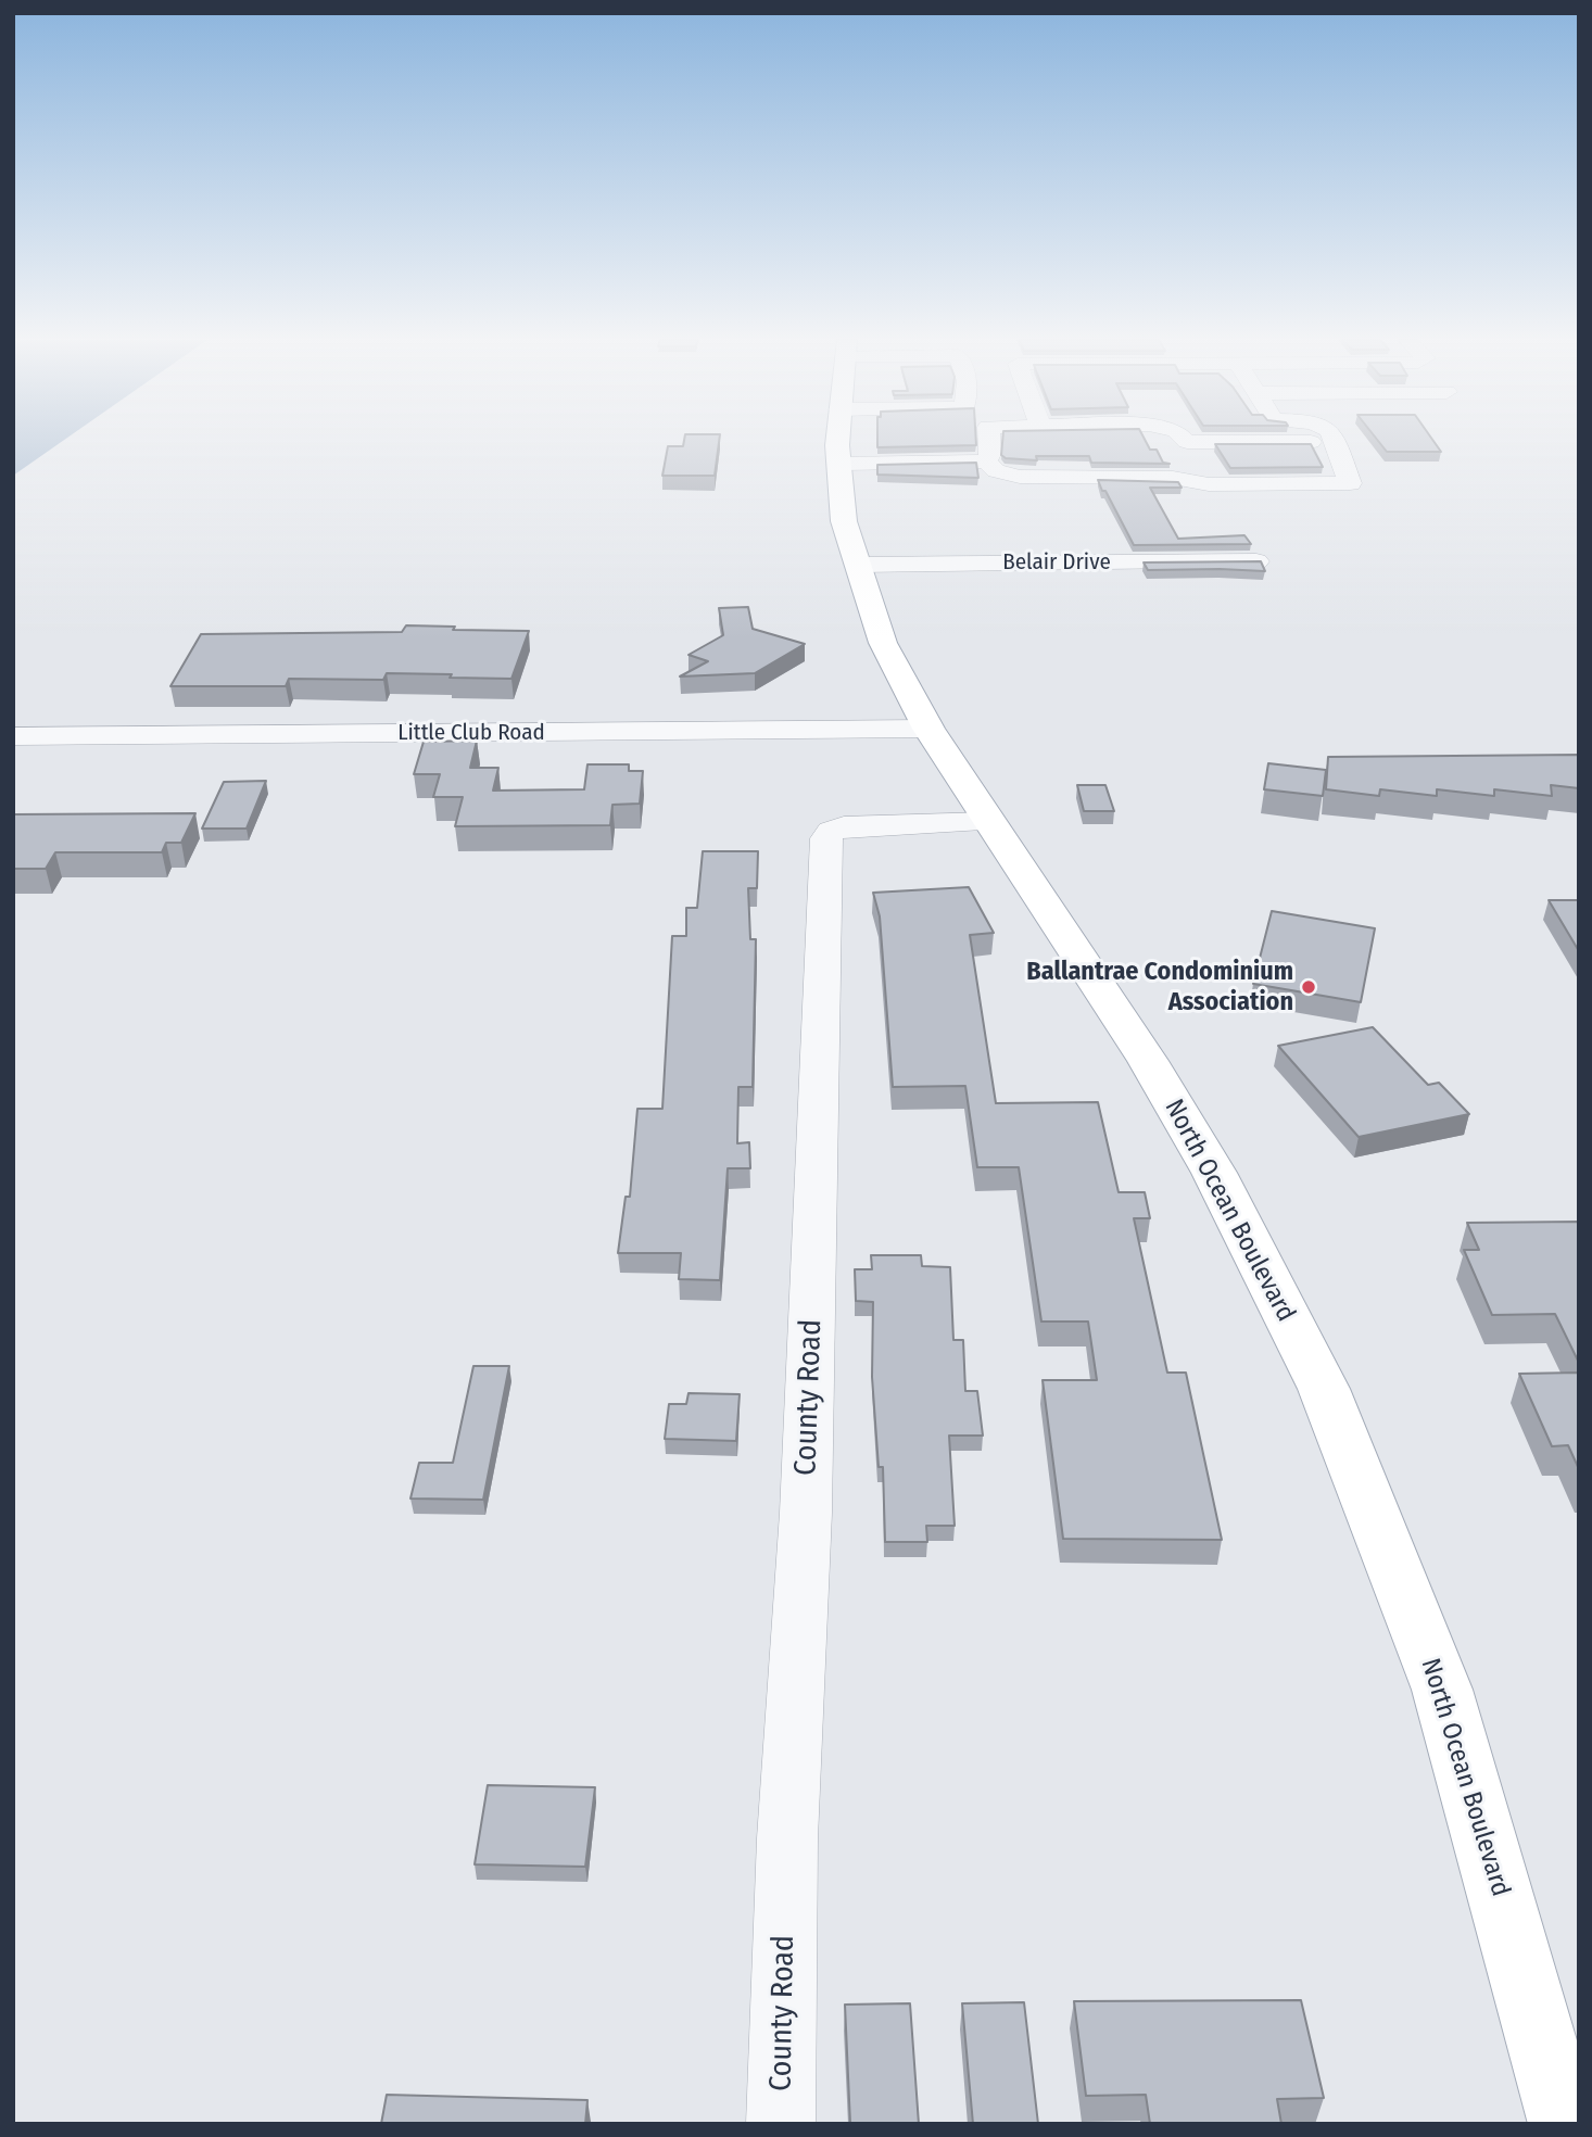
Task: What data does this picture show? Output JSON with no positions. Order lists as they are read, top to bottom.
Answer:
{
  "streets": {
    "main road": ["North Ocean Boulevard"],
    "street": ["Belair Drive", "Little Club Road", "County Road"]
  },
  "crossings": [
    ["Belair Drive", "North Ocean Boulevard"],
    ["Little Club Road", "North Ocean Boulevard"],
    ["North Ocean Boulevard", "County Road"]
  ],
  "places": ["Ballantrae Condominium Association"]
}
